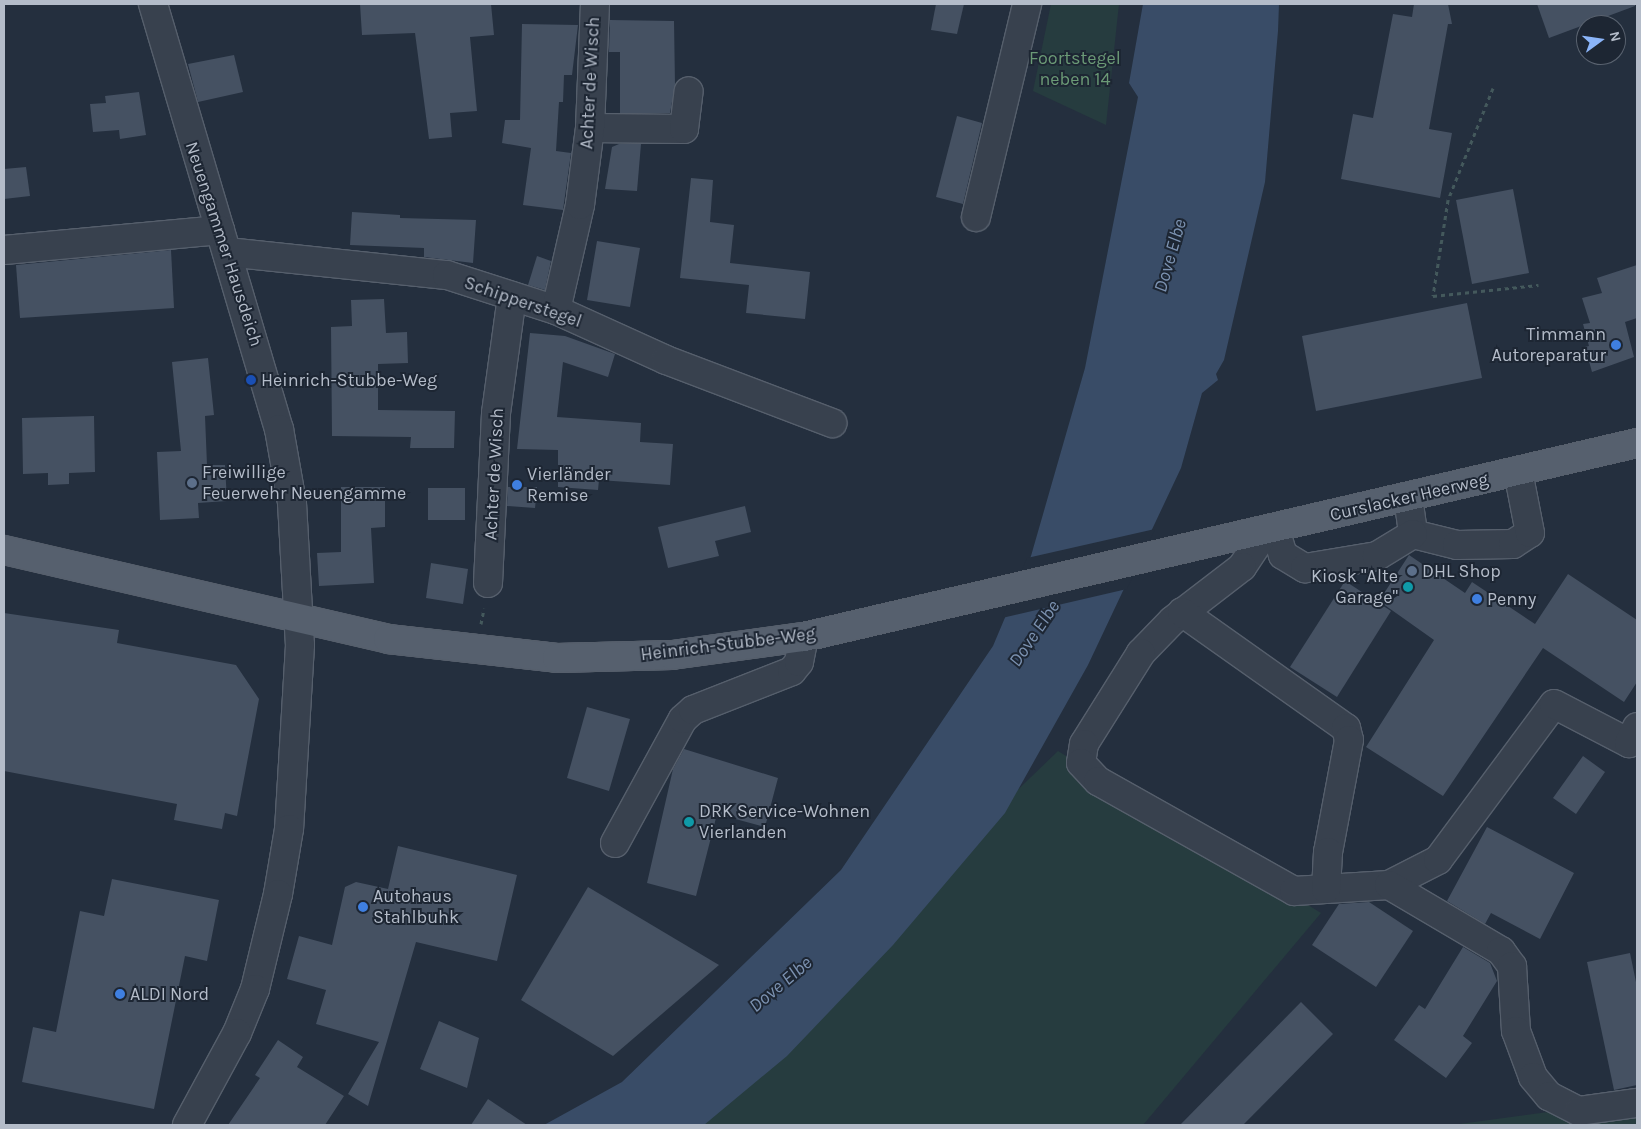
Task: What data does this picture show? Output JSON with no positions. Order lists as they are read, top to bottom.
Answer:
{
  "streets": {
    "main road": ["Curslacker Heerweg", "Heinrich-Stubbe-Weg"],
    "street": ["Achter de Wisch", "Neuengammer Hausdeich", "Schipperstegel"]
  },
  "crossings": [
    ["Achter de Wisch", "Schipperstegel"],
    ["Neuengammer Hausdeich", "Schipperstegel"],
    ["Neuengammer Hausdeich", "Heinrich-Stubbe-Weg"],
    ["Curslacker Heerweg", "Heinrich-Stubbe-Weg"]
  ],
  "water": ["Dove Elbe"],
  "parks": ["Foortstegel neben 14"],
  "places": [
    "Timmann Autoreparatur",
    "Heinrich-Stubbe-Weg",
    "Freiwillige Feuerwehr Neuengamme",
    "Vierländer Remise",
    "DHL Shop",
    "Kiosk \"Alte Garage\"",
    "Penny",
    "DRK Service-Wohnen Vierlanden",
    "Autohaus Stahlbuhk",
    "ALDI Nord"
  ],
  "north": "right"
}
